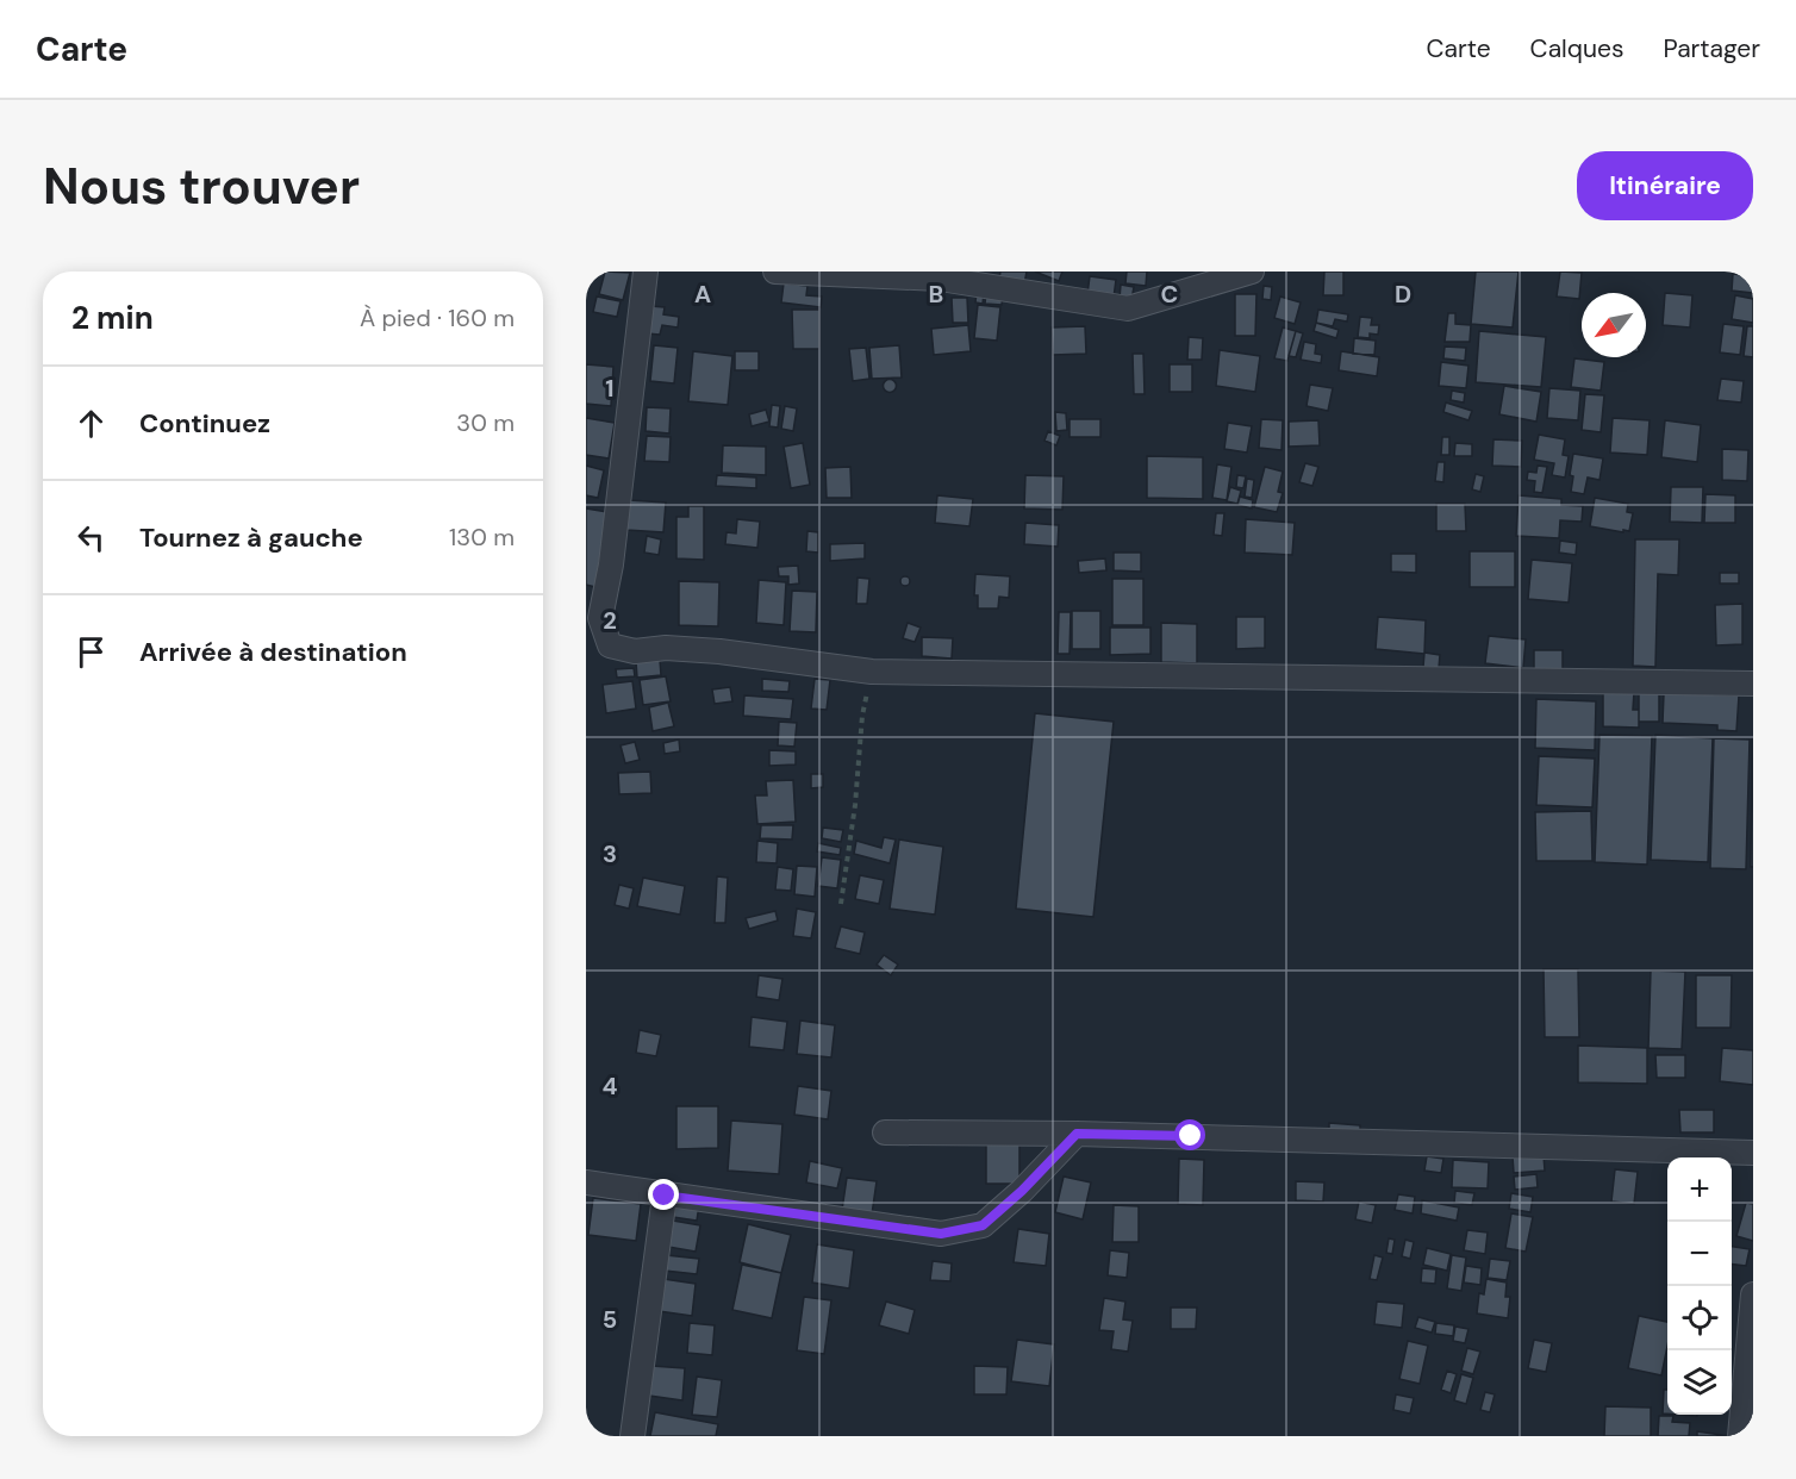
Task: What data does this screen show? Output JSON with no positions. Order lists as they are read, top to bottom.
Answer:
{
  "north": "bottom left",
  "page": {
    "header": "Carte",
    "nav": ["Carte", "Calques", "Partager"],
    "buttons": "Itinéraire",
    "title": "Nous trouver",
    "heading": ["2 min", "À pied · 160 m"],
    "list": [
      ["Continuez", "30 m"],
      ["Tournez à gauche", "130 m"],
      "Arrivée à destination"
    ],
    "map_buttons": ["+", "−"]
  },
  "grid": {
    "columns": [
      "A",
      "B",
      "C",
      "D"
    ],
    "rows": [
      "1",
      "2",
      "3",
      "4",
      "5"
    ]
  }
}
